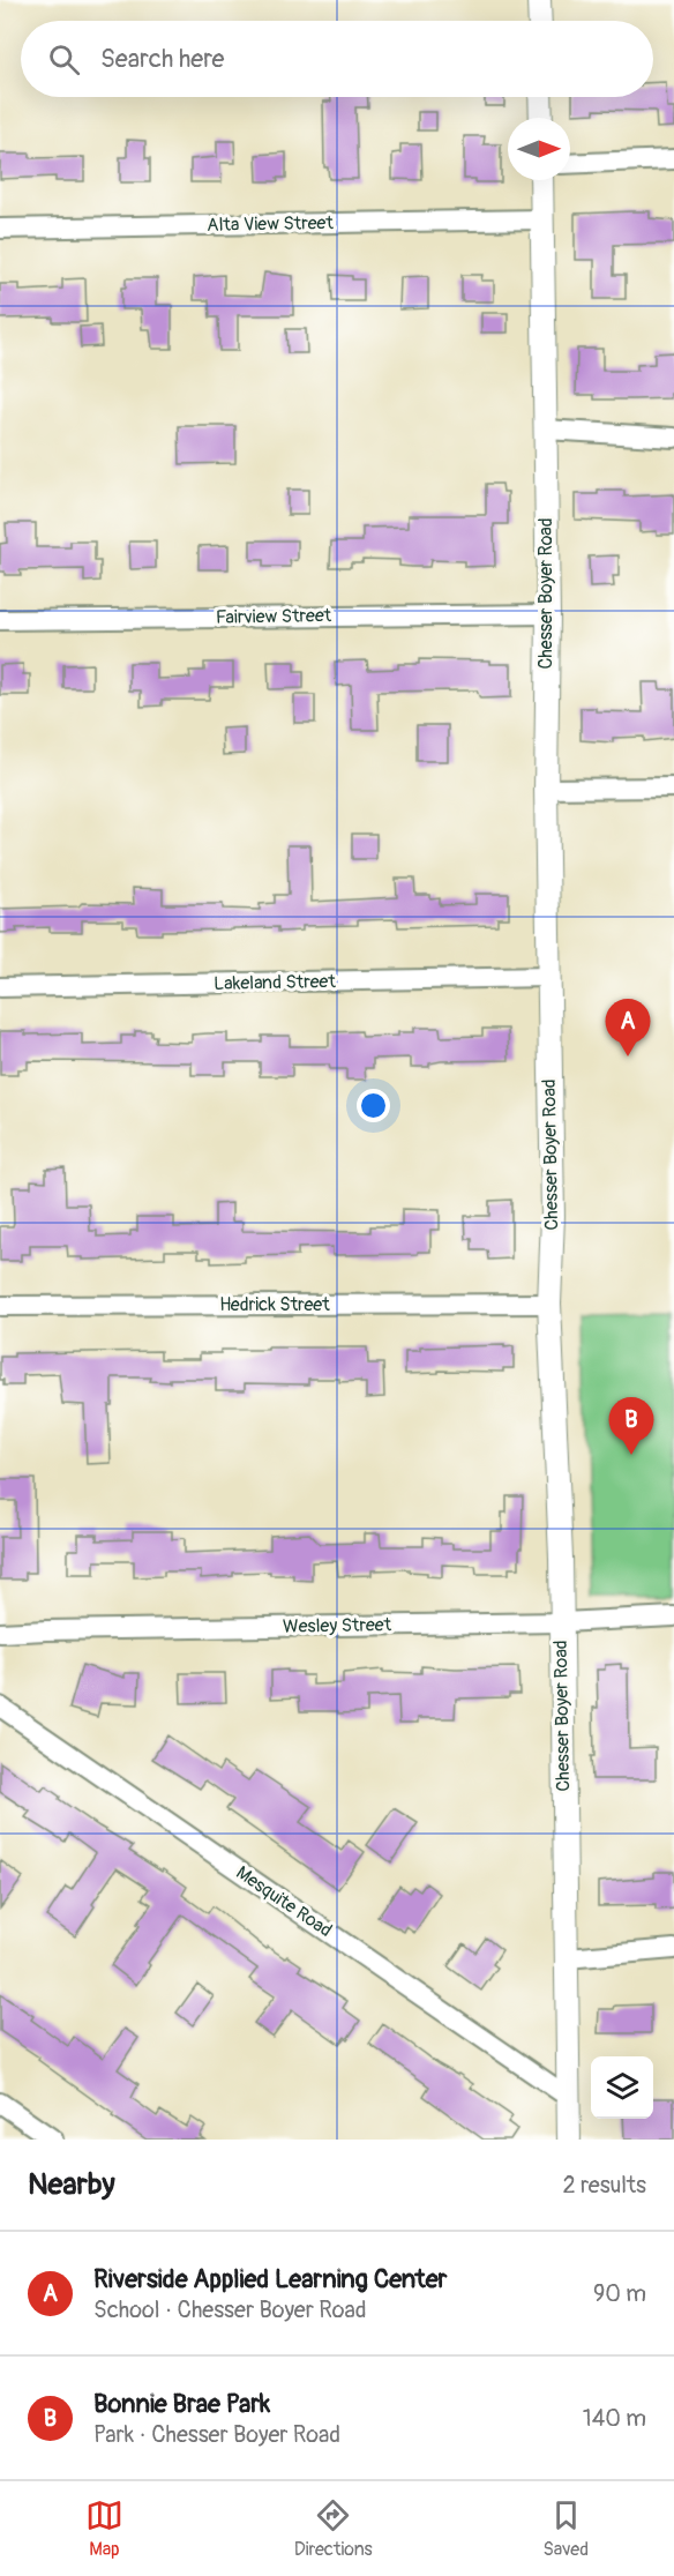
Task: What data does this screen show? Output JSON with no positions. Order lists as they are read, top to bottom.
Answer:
{
  "streets": {
    "street": [
      "Alta View Street",
      "Chesser Boyer Road",
      "Fairview Street",
      "Lakeland Street",
      "Hedrick Street",
      "Wesley Street",
      "Mesquite Road"
    ]
  },
  "crossings": [
    ["Alta View Street", "Chesser Boyer Road"],
    ["Chesser Boyer Road", "Fairview Street"],
    ["Chesser Boyer Road", "Lakeland Street"],
    ["Chesser Boyer Road", "Hedrick Street"],
    ["Chesser Boyer Road", "Wesley Street"],
    ["Chesser Boyer Road", "Mesquite Road"]
  ],
  "north": "right",
  "page": {
    "search": "Search here",
    "pins": ["A", "B"],
    "heading": ["Nearby", "2 results"],
    "list": [
      {
        "mark": "A",
        "name": "Riverside Applied Learning Center",
        "note": "School · Chesser Boyer Road",
        "value": "90 m"
      },
      {
        "mark": "B",
        "name": "Bonnie Brae Park",
        "note": "Park · Chesser Boyer Road",
        "value": "140 m"
      }
    ],
    "nav": ["Map", "Directions", "Saved"]
  }
}
